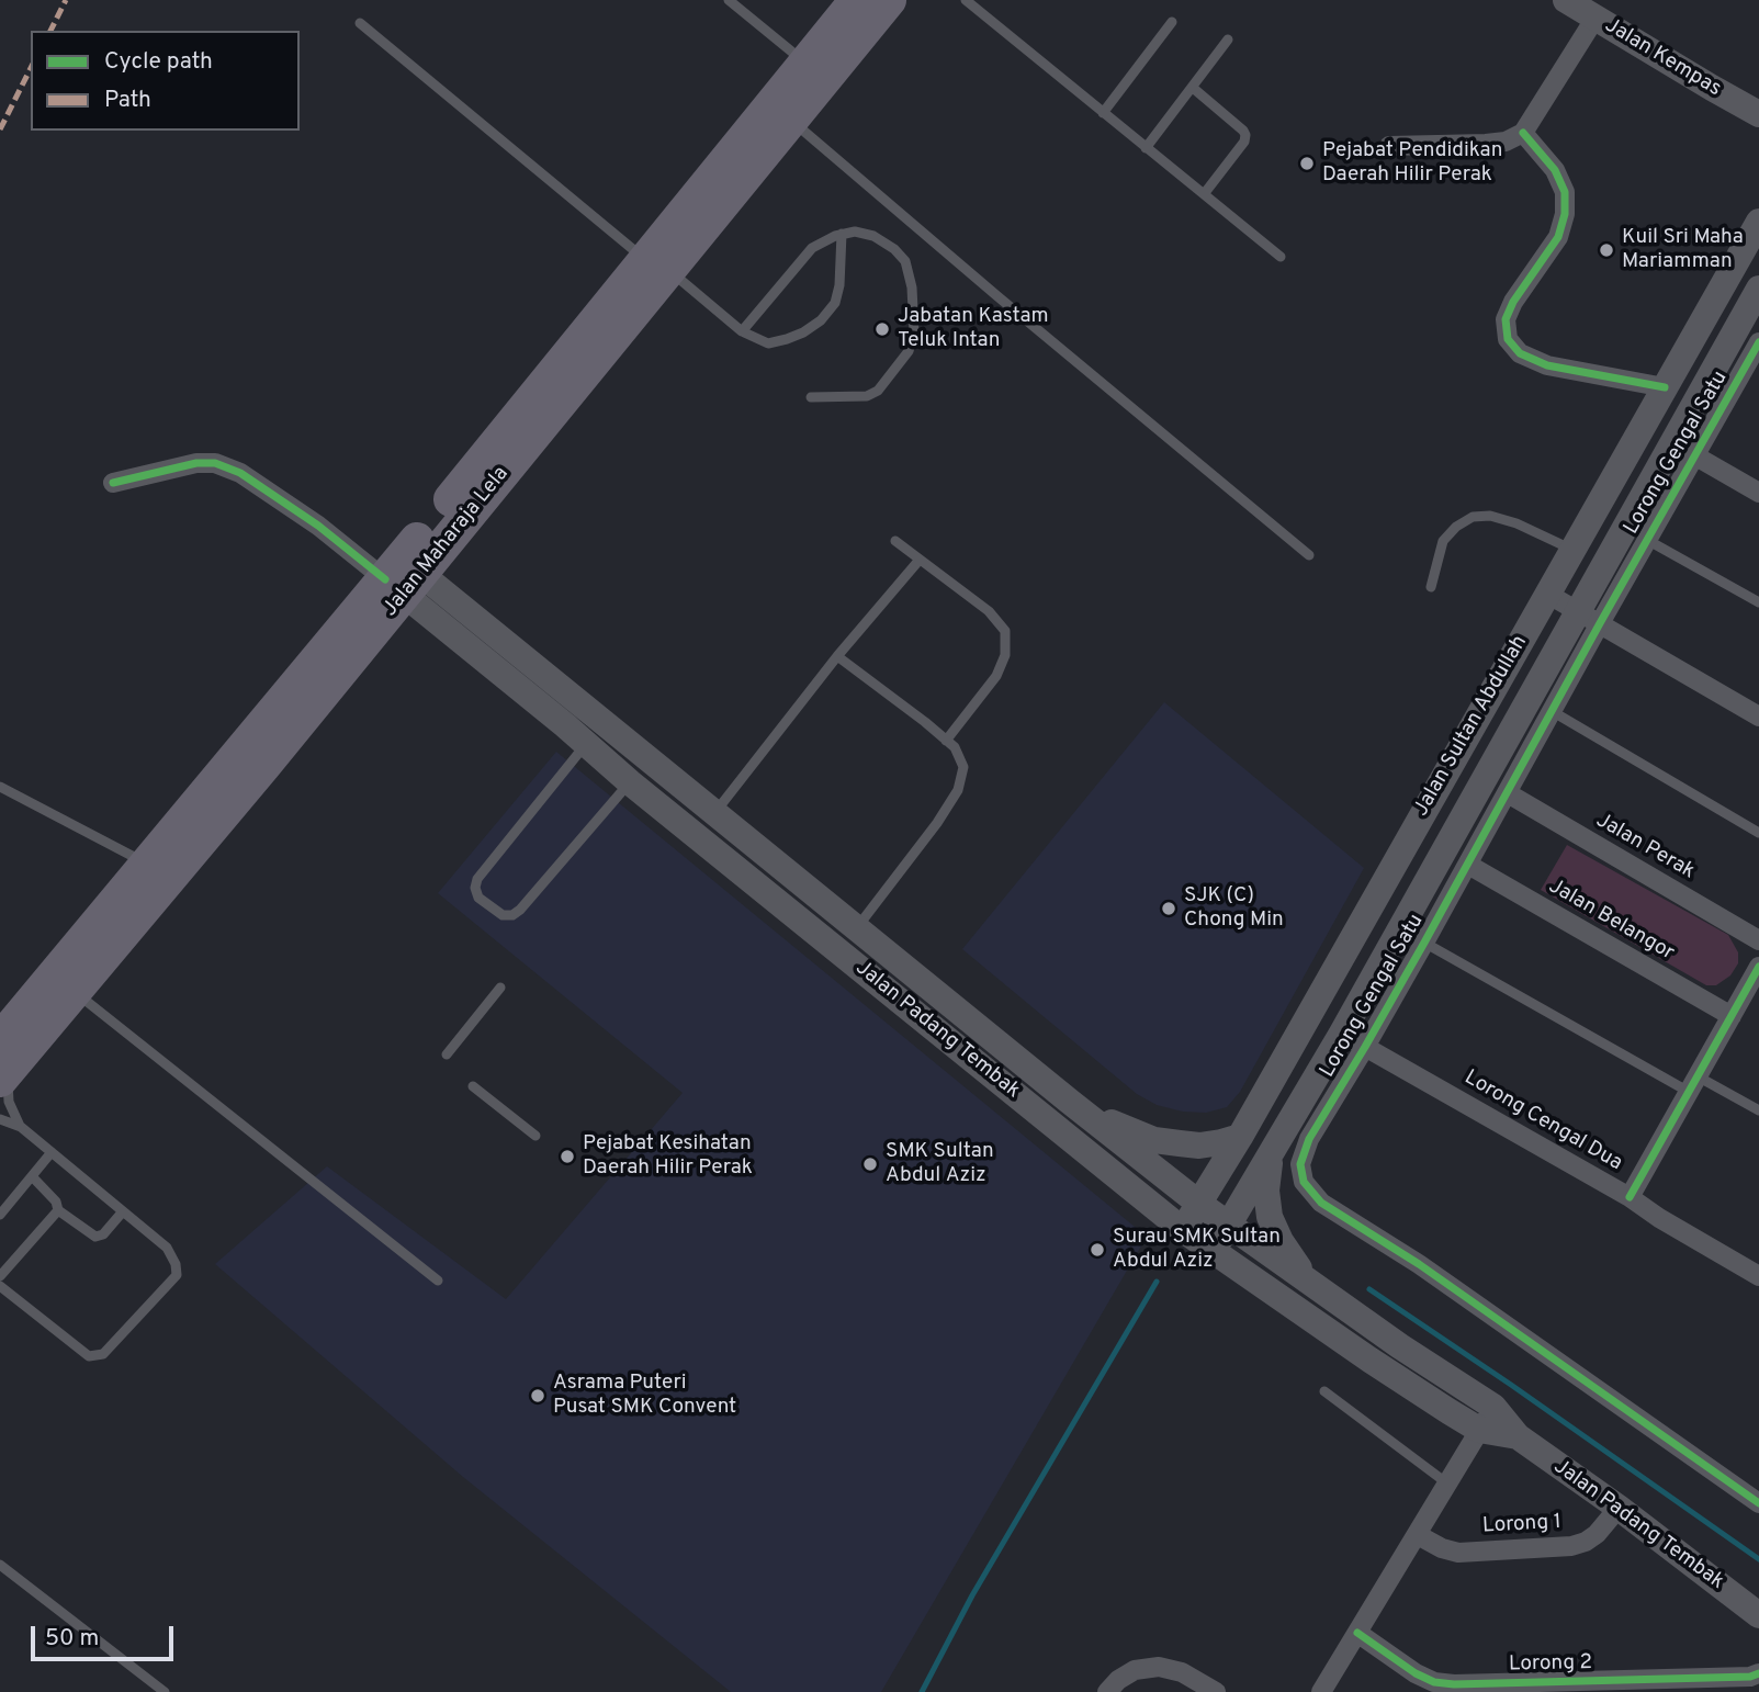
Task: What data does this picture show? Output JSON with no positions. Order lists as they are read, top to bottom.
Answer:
{
  "streets": {
    "highway": ["Jalan Maharaja Lela"],
    "main road": ["Jalan Kempas", "Jalan Sultan Abdullah", "Jalan Padang Tembak"],
    "street": [
      "Lorong Gengal Satu",
      "Jalan Perak",
      "Jalan Belangor",
      "Lorong Cengal Dua",
      "Lorong 1",
      "Lorong 2"
    ]
  },
  "crossings": [
    ["Lorong Gengal Satu", "Jalan Sultan Abdullah"],
    ["Lorong Gengal Satu", "Jalan Perak"],
    ["Lorong Gengal Satu", "Jalan Belangor"],
    ["Lorong Gengal Satu", "Lorong Cengal Dua"],
    ["Jalan Maharaja Lela", "Jalan Padang Tembak"],
    ["Jalan Sultan Abdullah", "Jalan Padang Tembak"],
    ["Jalan Sultan Abdullah", "Lorong Cengal Dua"],
    ["Jalan Padang Tembak", "Lorong 1"]
  ],
  "places": [
    "Pejabat Pendidikan Daerah Hilir Perak",
    "Kuil Sri Maha Mariamman",
    "Jabatan Kastam Teluk Intan",
    "SJK (C) Chong Min",
    "Pejabat Kesihatan Daerah Hilir Perak",
    "SMK Sultan Abdul Aziz",
    "Surau SMK Sultan Abdul Aziz",
    "Asrama Puteri Pusat SMK Convent"
  ],
  "legend": ["Cycle path", "Path"],
  "scale_bar": "50 m"
}
